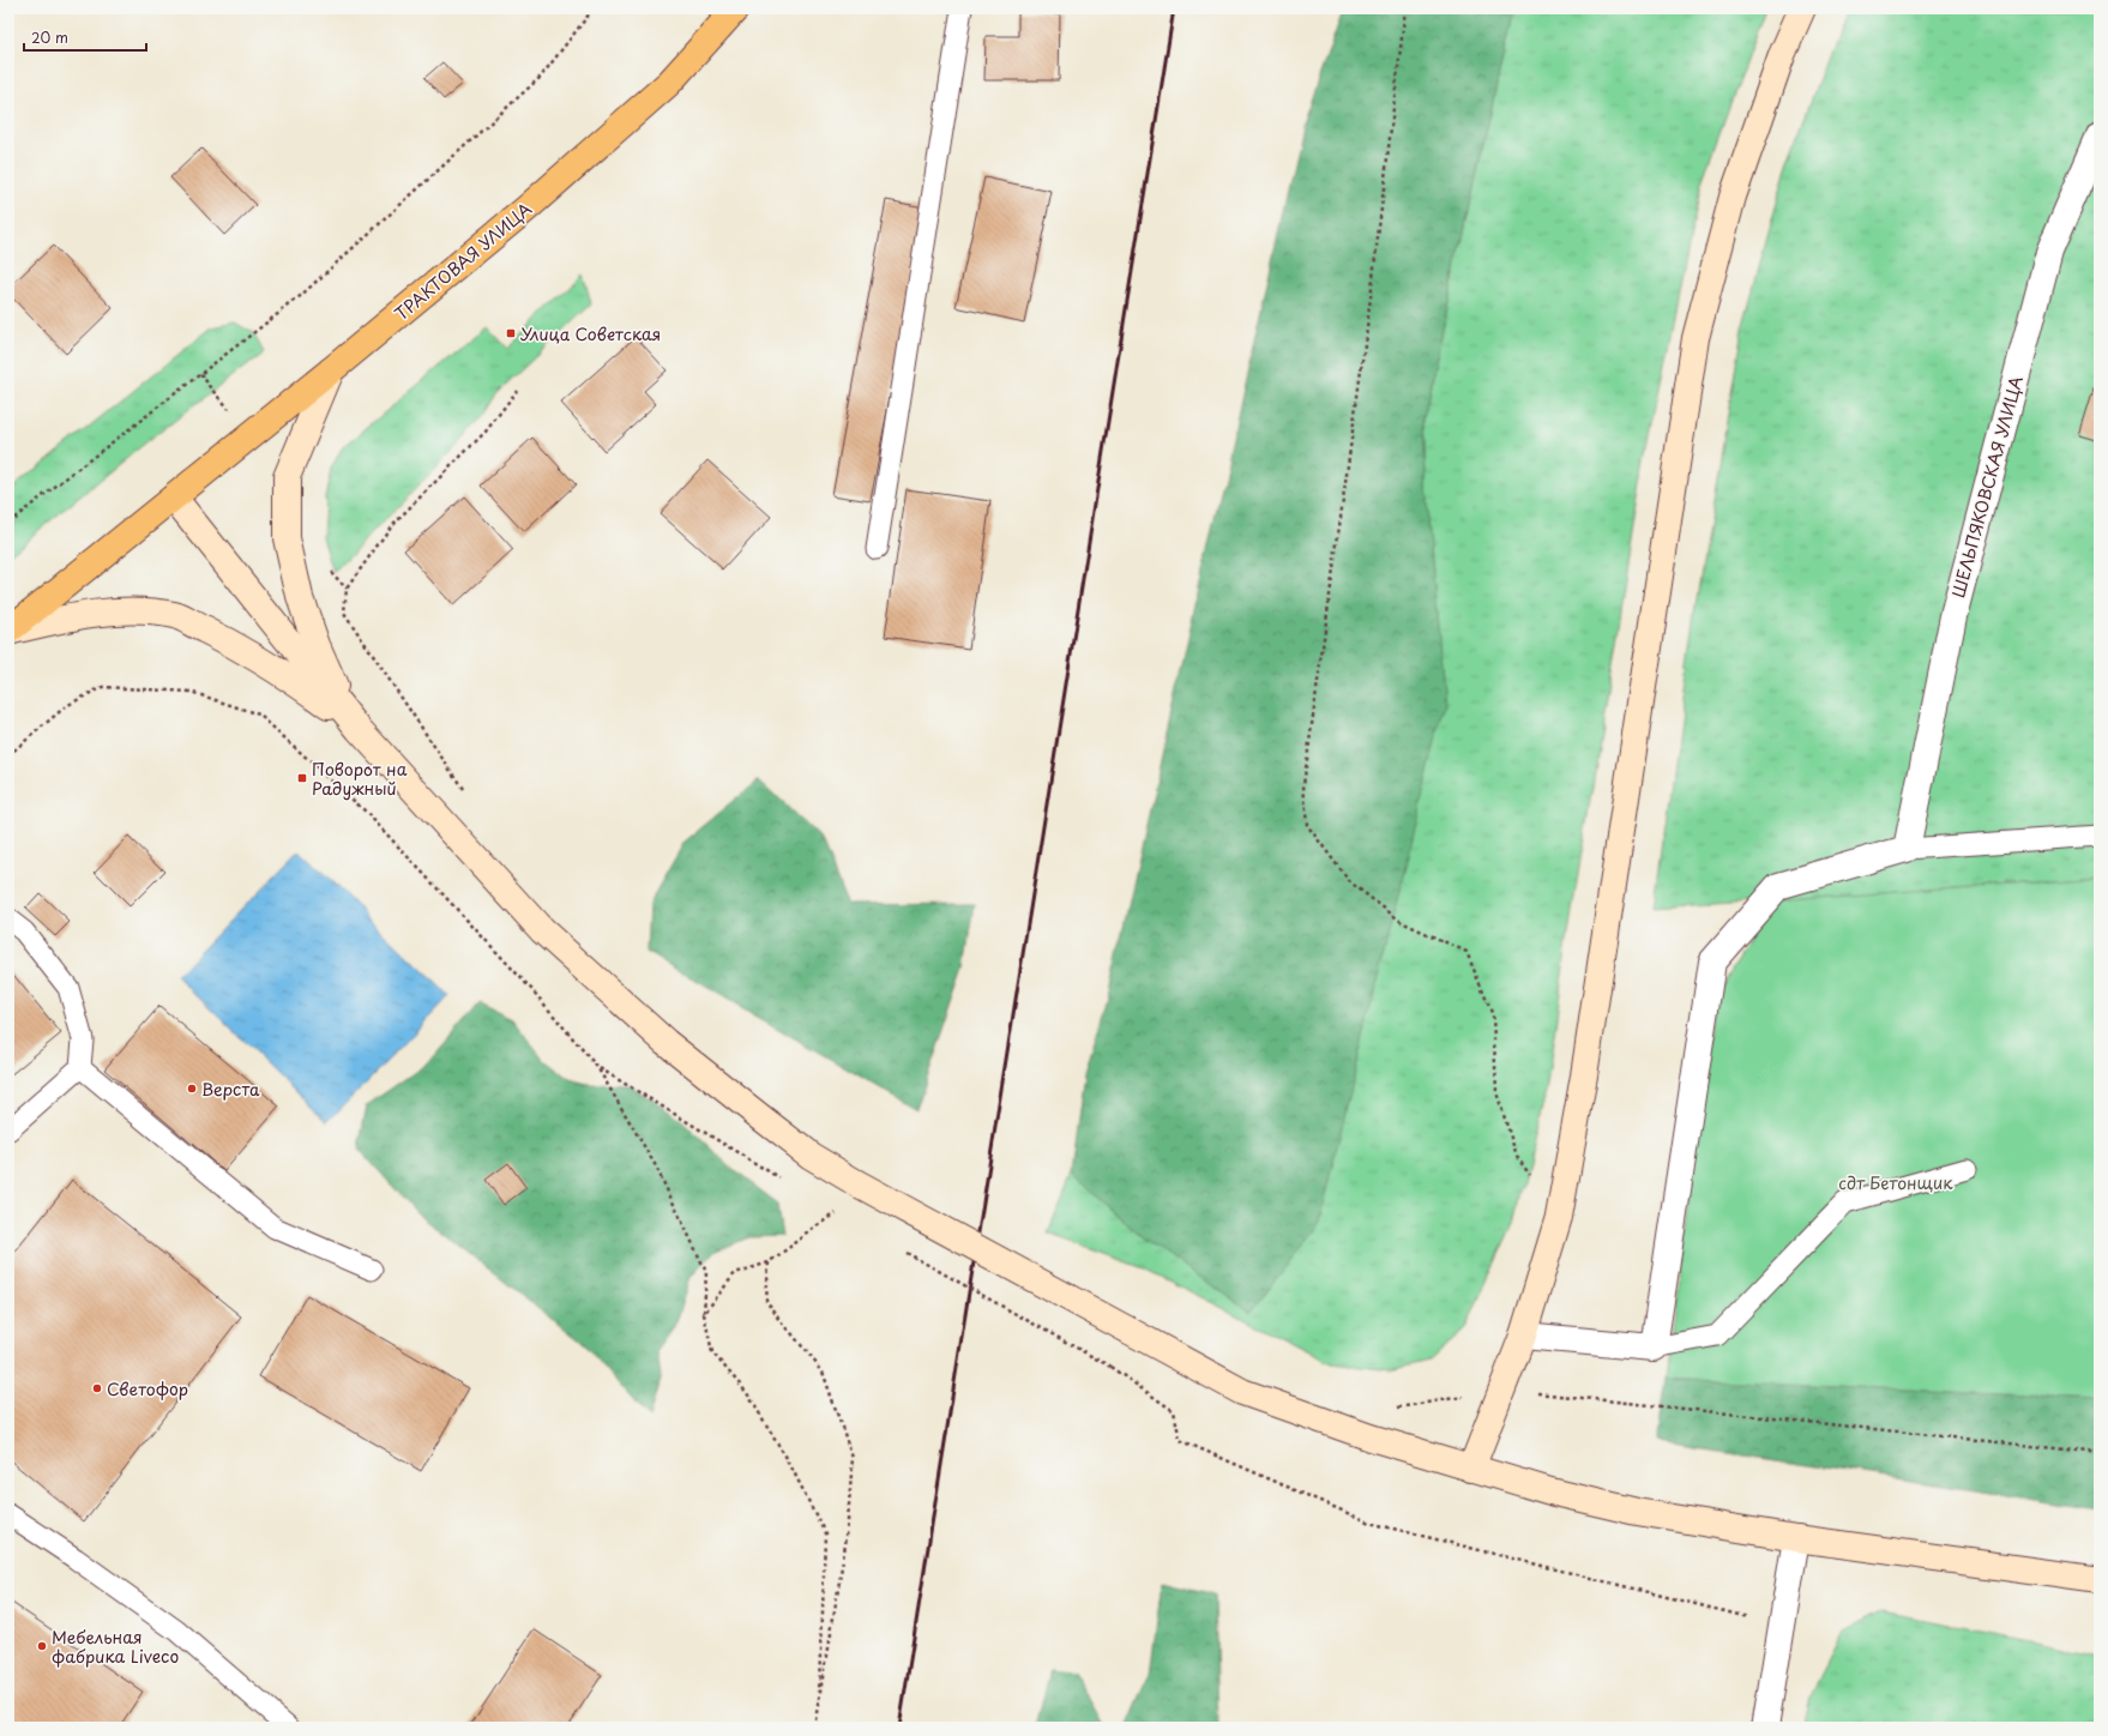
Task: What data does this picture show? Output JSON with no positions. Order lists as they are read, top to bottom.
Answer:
{
  "streets": {
    "main road": ["ТРАКТОВАЯ УЛИЦА"],
    "street": ["ШЕЛЬПЯКОВСКАЯ УЛИЦА"]
  },
  "parks": ["сдт Бетонщик"],
  "places": {
    "transit": ["Улица Советская", "Поворот на Радужный"],
    "other": ["Верста", "Светофор", "Мебельная фабрика Liveco"]
  },
  "scale_bar": "20 m"
}
